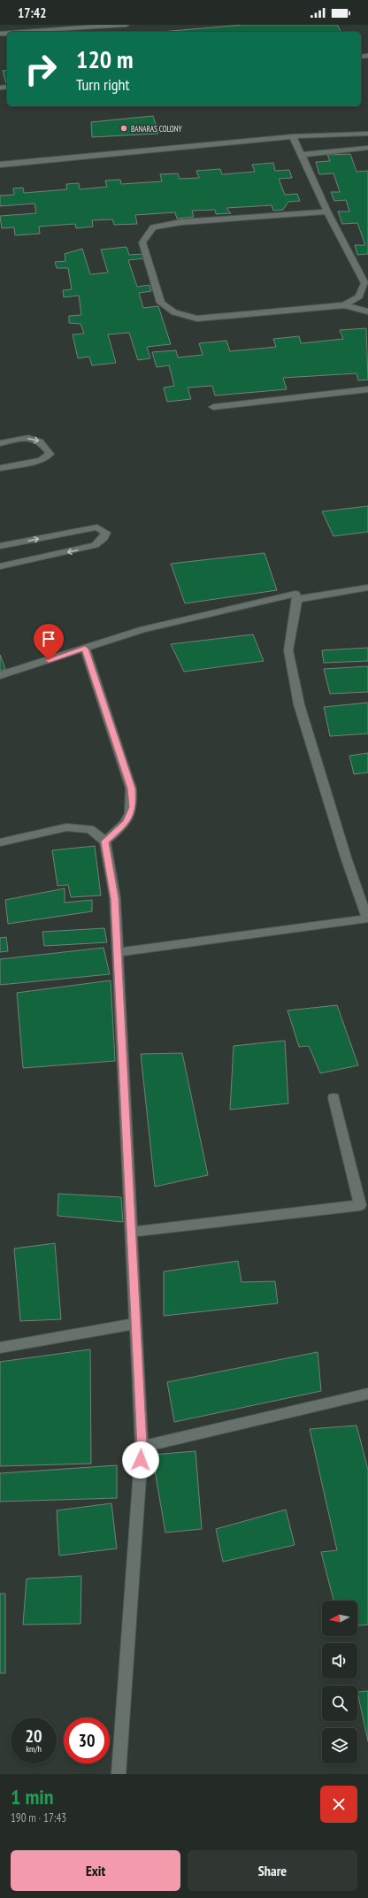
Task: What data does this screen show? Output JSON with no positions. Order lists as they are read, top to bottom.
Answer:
{
  "places": ["BANARAS COLONY"],
  "north": "left",
  "page": {
    "status": "17:42",
    "turn": ["120 m", "Turn right"],
    "speed": "20 km/h",
    "limit": "30",
    "heading": ["1 min", "190 m · 17:43"],
    "buttons": ["Exit", "Share"]
  }
}
